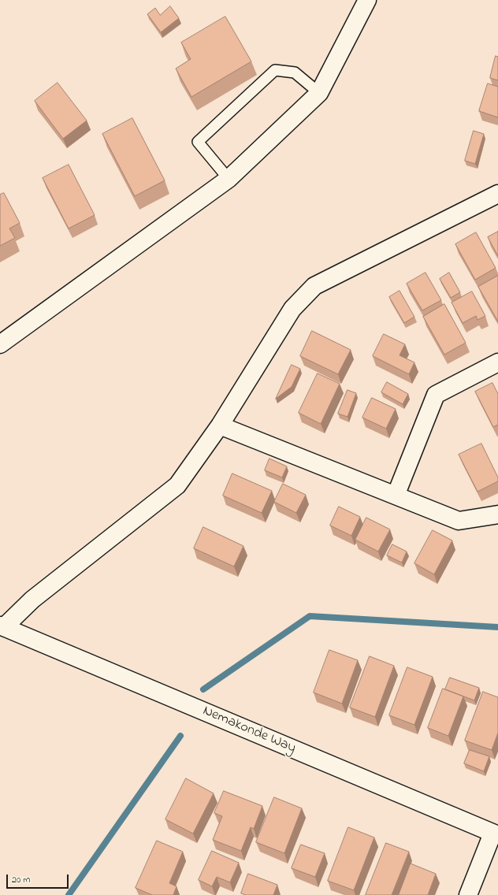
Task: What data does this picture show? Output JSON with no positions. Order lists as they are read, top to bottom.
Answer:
{
  "streets": {
    "street": ["Nemakonde Way"]
  },
  "scale_bar": "20 m"
}
